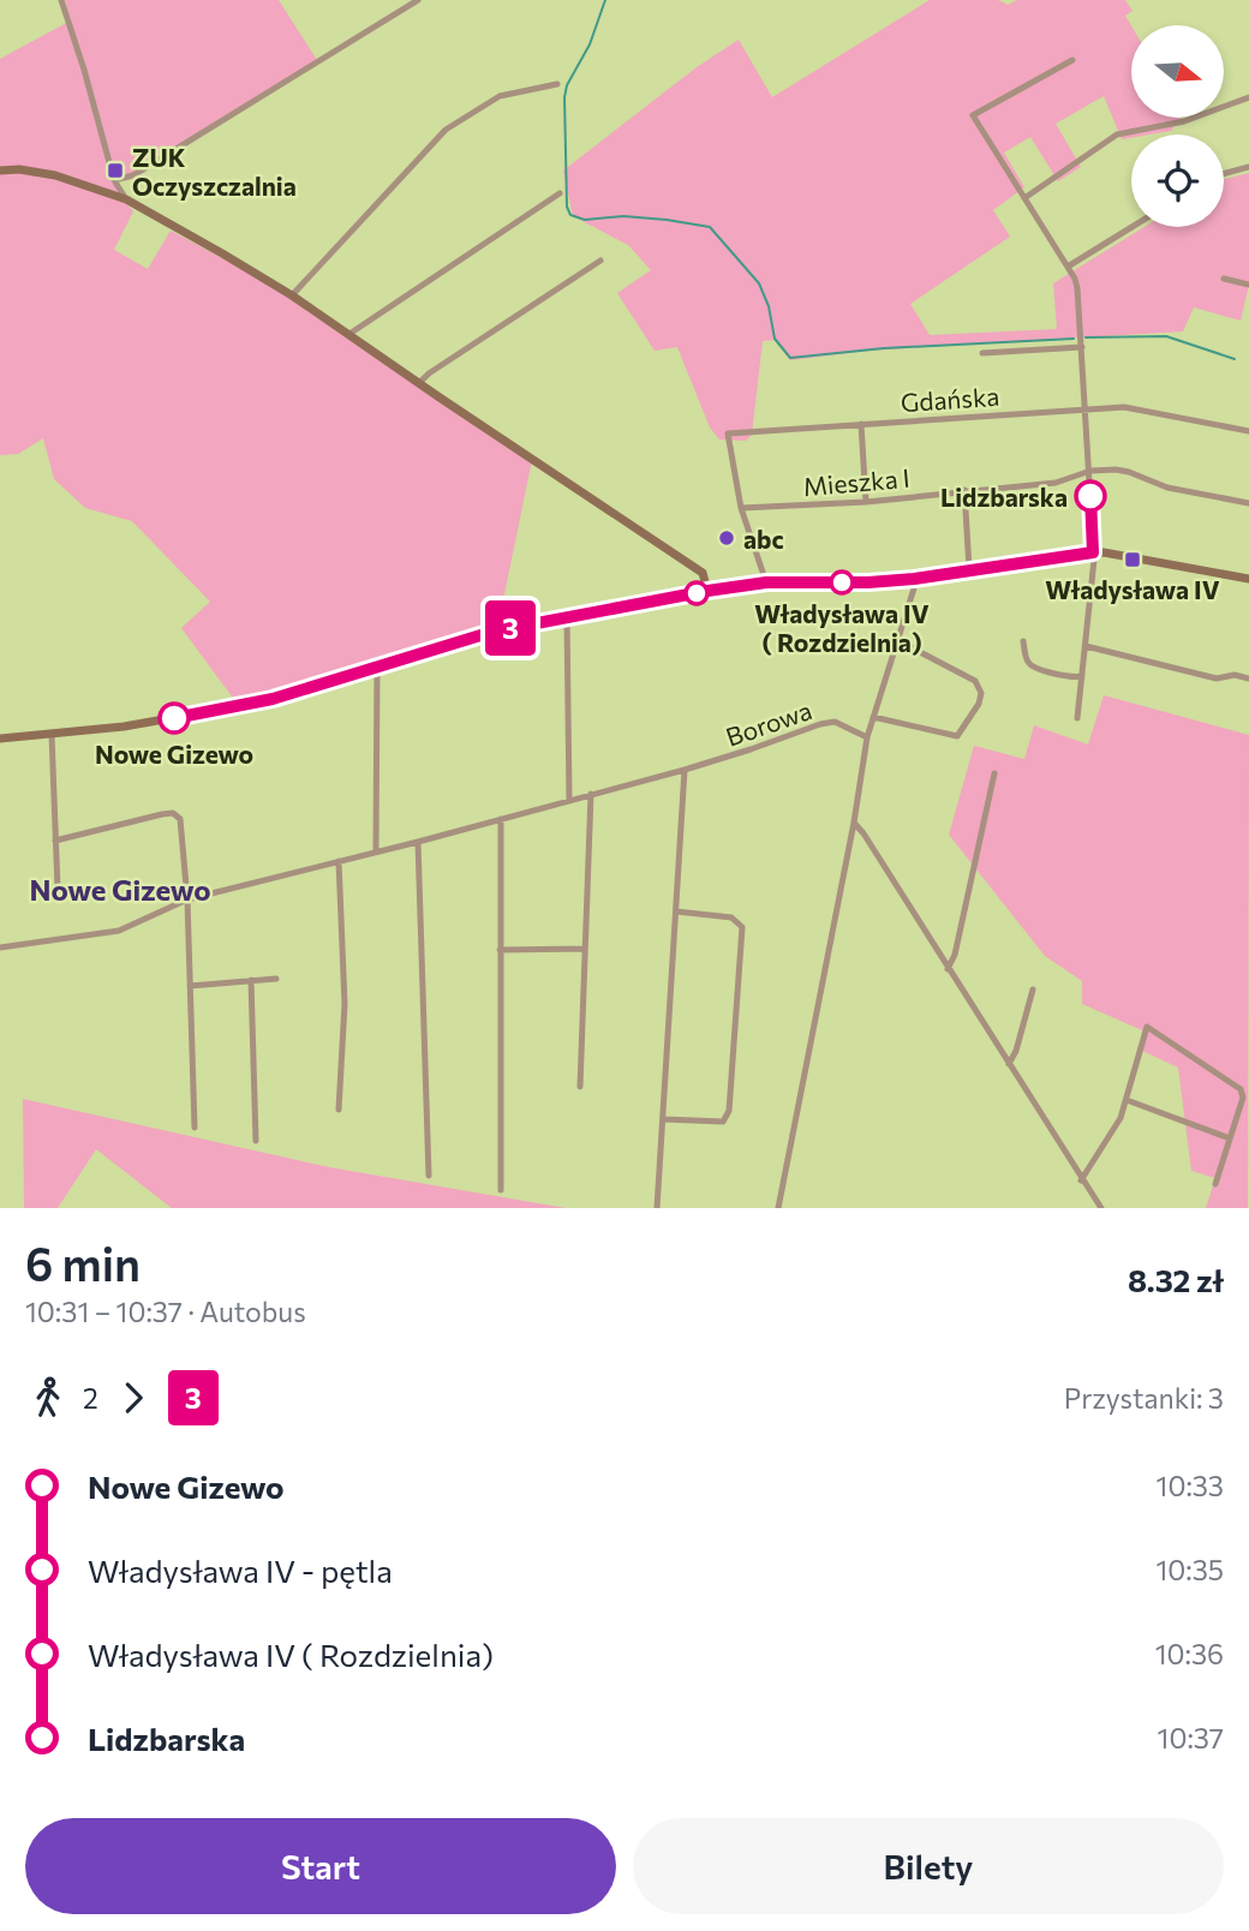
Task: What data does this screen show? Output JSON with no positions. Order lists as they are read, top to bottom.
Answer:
{
  "streets": {
    "street": ["Gdańska", "Mieszka I", "Borowa"]
  },
  "crossings": [
    ["Gdańska", "Mieszka I"]
  ],
  "districts": ["Nowe Gizewo"],
  "places": {
    "transit": ["ZUK Oczyszczalnia", "Władysława IV"],
    "other": [
      "Lidzbarska",
      "abc",
      "Władysława IV ( Rozdzielnia)",
      "Nowe Gizewo"
    ]
  },
  "lines": ["bus line 3"],
  "north": "right",
  "page": {
    "on_map": "3",
    "heading": ["6 min", "10:31 – 10:37 · Autobus", "8.32 zł"],
    "legs": ["2", "3", "Przystanki: 3"],
    "list": [
      {
        "name": "Nowe Gizewo",
        "value": "10:33"
      },
      {
        "name": "Władysława IV - pętla",
        "value": "10:35"
      },
      {
        "name": "Władysława IV ( Rozdzielnia)",
        "value": "10:36"
      },
      {
        "name": "Lidzbarska",
        "value": "10:37"
      }
    ],
    "buttons": ["Start", "Bilety"]
  }
}
